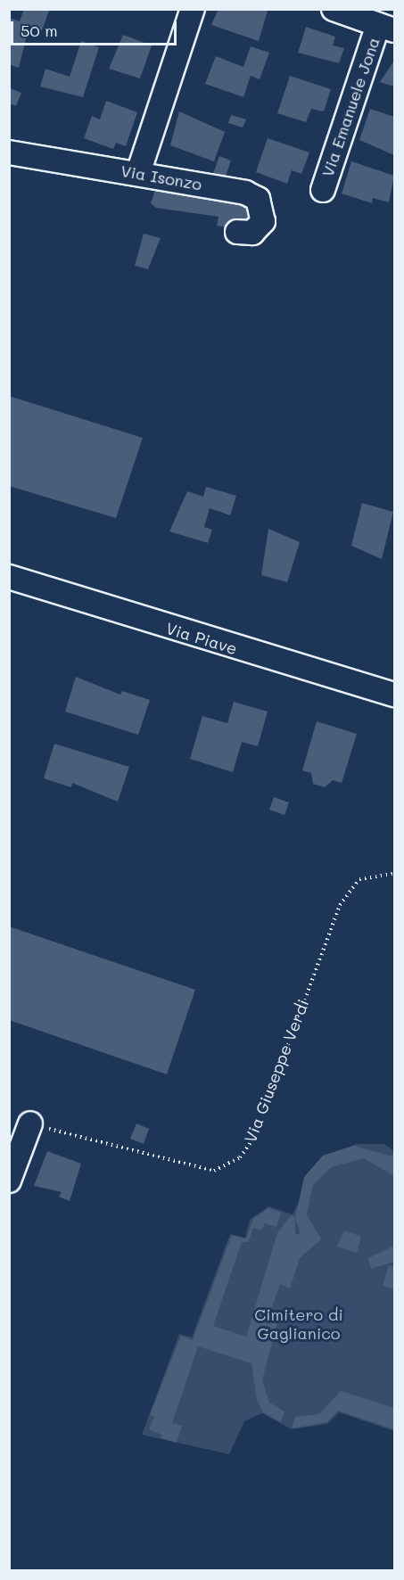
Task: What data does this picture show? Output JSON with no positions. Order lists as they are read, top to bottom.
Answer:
{
  "streets": {
    "street": ["Via Emanuele Jona", "Via Isonzo", "Via Piave"],
    "path": ["Via Giuseppe Verdi"]
  },
  "parks": ["Cimitero di Gaglianico"],
  "scale_bar": "50 m"
}
